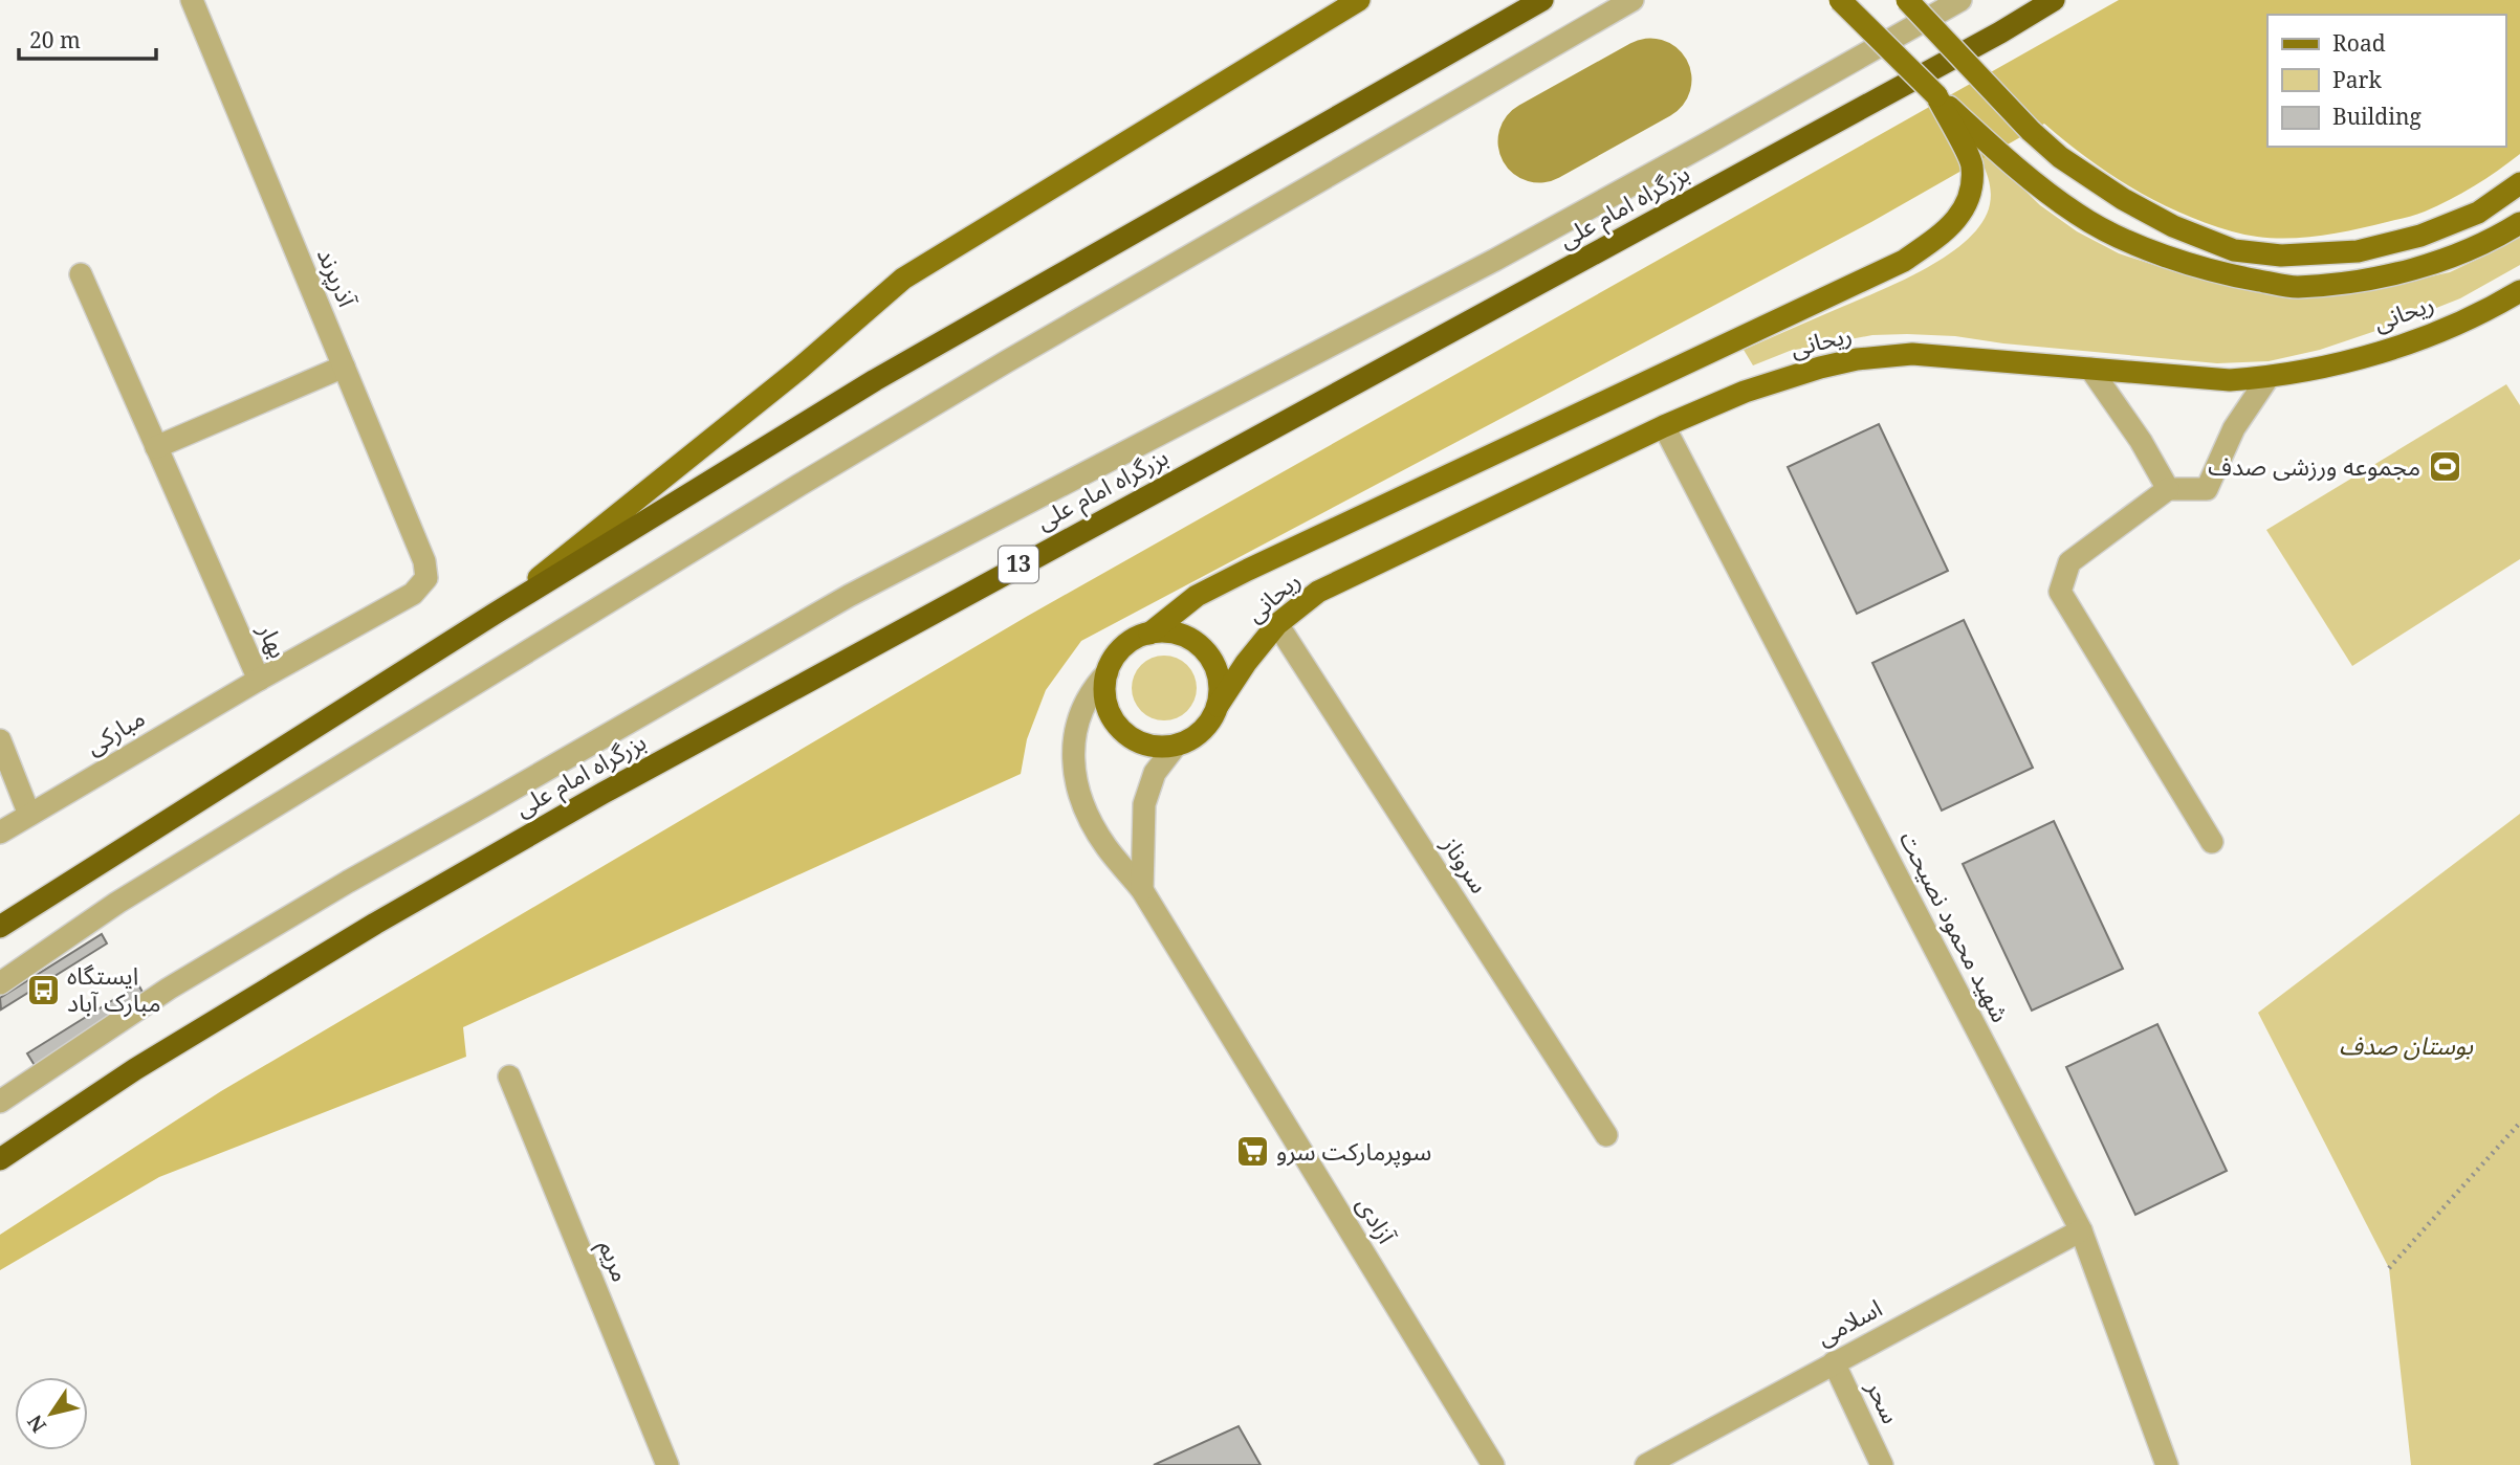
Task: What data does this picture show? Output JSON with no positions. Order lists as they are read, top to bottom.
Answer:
{
  "streets": {
    "highway": ["بزرگراه امام علی", "13"],
    "main road": ["ریحانی"],
    "street": [
      "آذرپرند",
      "بهار",
      "مبارکی",
      "سروناز",
      "شهید محمود نصیحت",
      "آزادی",
      "مریم",
      "اسلامی",
      "سحر"
    ]
  },
  "crossings": [
    ["آذرپرند", "بهار"],
    ["ریحانی", "سروناز"],
    ["ریحانی", "شهید محمود نصیحت"],
    ["ریحانی", "آزادی"],
    ["بهار", "مبارکی"],
    ["شهید محمود نصیحت", "اسلامی"],
    ["اسلامی", "سحر"]
  ],
  "parks": ["بوستان صدف"],
  "places": {
    "sports": ["مجموعه ورزشی صدف"],
    "bus stop": ["ایستگاه مبارک آباد"],
    "supermarket": ["سوپرمارکت سرو"]
  },
  "legend": ["Road", "Park", "Building"],
  "scale_bar": "20 m",
  "north": "bottom left"
}
